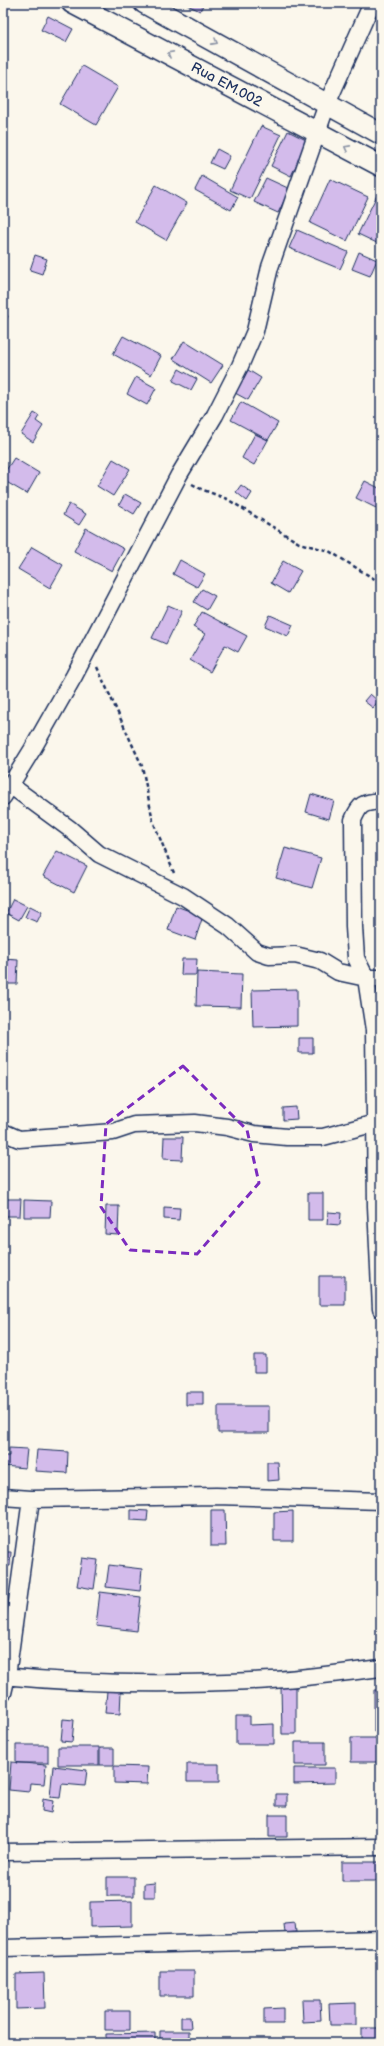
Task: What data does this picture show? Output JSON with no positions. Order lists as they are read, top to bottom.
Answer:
{
  "streets": {
    "street": ["Rua EM.002"]
  }
}
